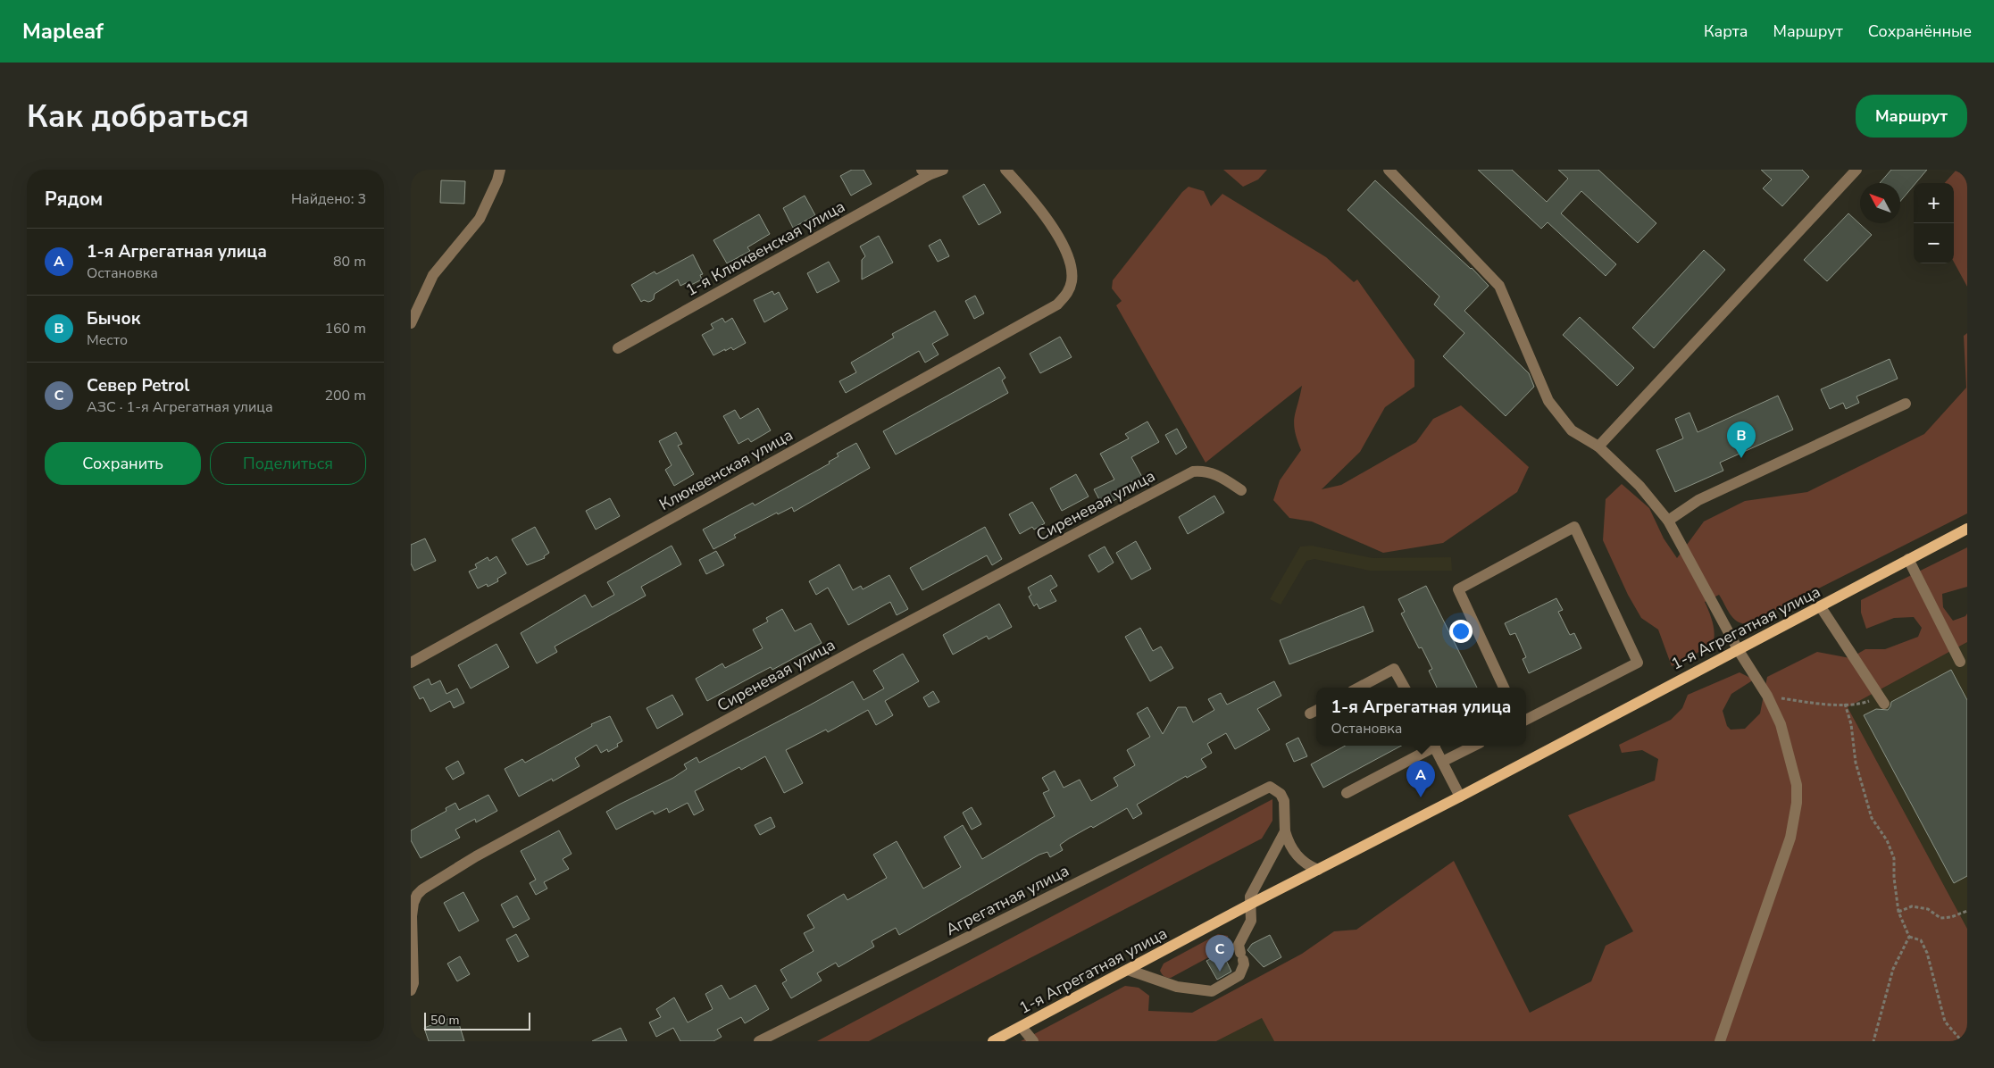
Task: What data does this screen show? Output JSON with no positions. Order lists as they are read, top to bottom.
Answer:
{
  "streets": {
    "main road": ["1-я Агрегатная улица"],
    "street": [
      "1-я Клюквенская улица",
      "Клюквенская улица",
      "Сиреневая улица",
      "Агрегатная улица"
    ]
  },
  "scale_bar": "50 m",
  "north": "top left",
  "page": {
    "header": "Mapleaf",
    "nav": ["Карта", "Маршрут", "Сохранённые"],
    "buttons": [
      "Маршрут",
      ["Сохранить", "Поделиться"]
    ],
    "title": "Как добраться",
    "heading": ["Рядом", "Найдено: 3"],
    "map_buttons": ["+", "−"],
    "list": [
      {
        "mark": "A",
        "name": "1-я Агрегатная улица",
        "note": "Остановка",
        "value": "80 m"
      },
      {
        "mark": "B",
        "name": "Бычок",
        "note": "Место",
        "value": "160 m"
      },
      {
        "mark": "C",
        "name": "Север Petrol",
        "note": "АЗС · 1-я Агрегатная улица",
        "value": "200 m"
      }
    ],
    "pins": ["B", "A", "C"],
    "popup": ["1-я Агрегатная улица", "Остановка"],
    "scale": "50 m"
  }
}
